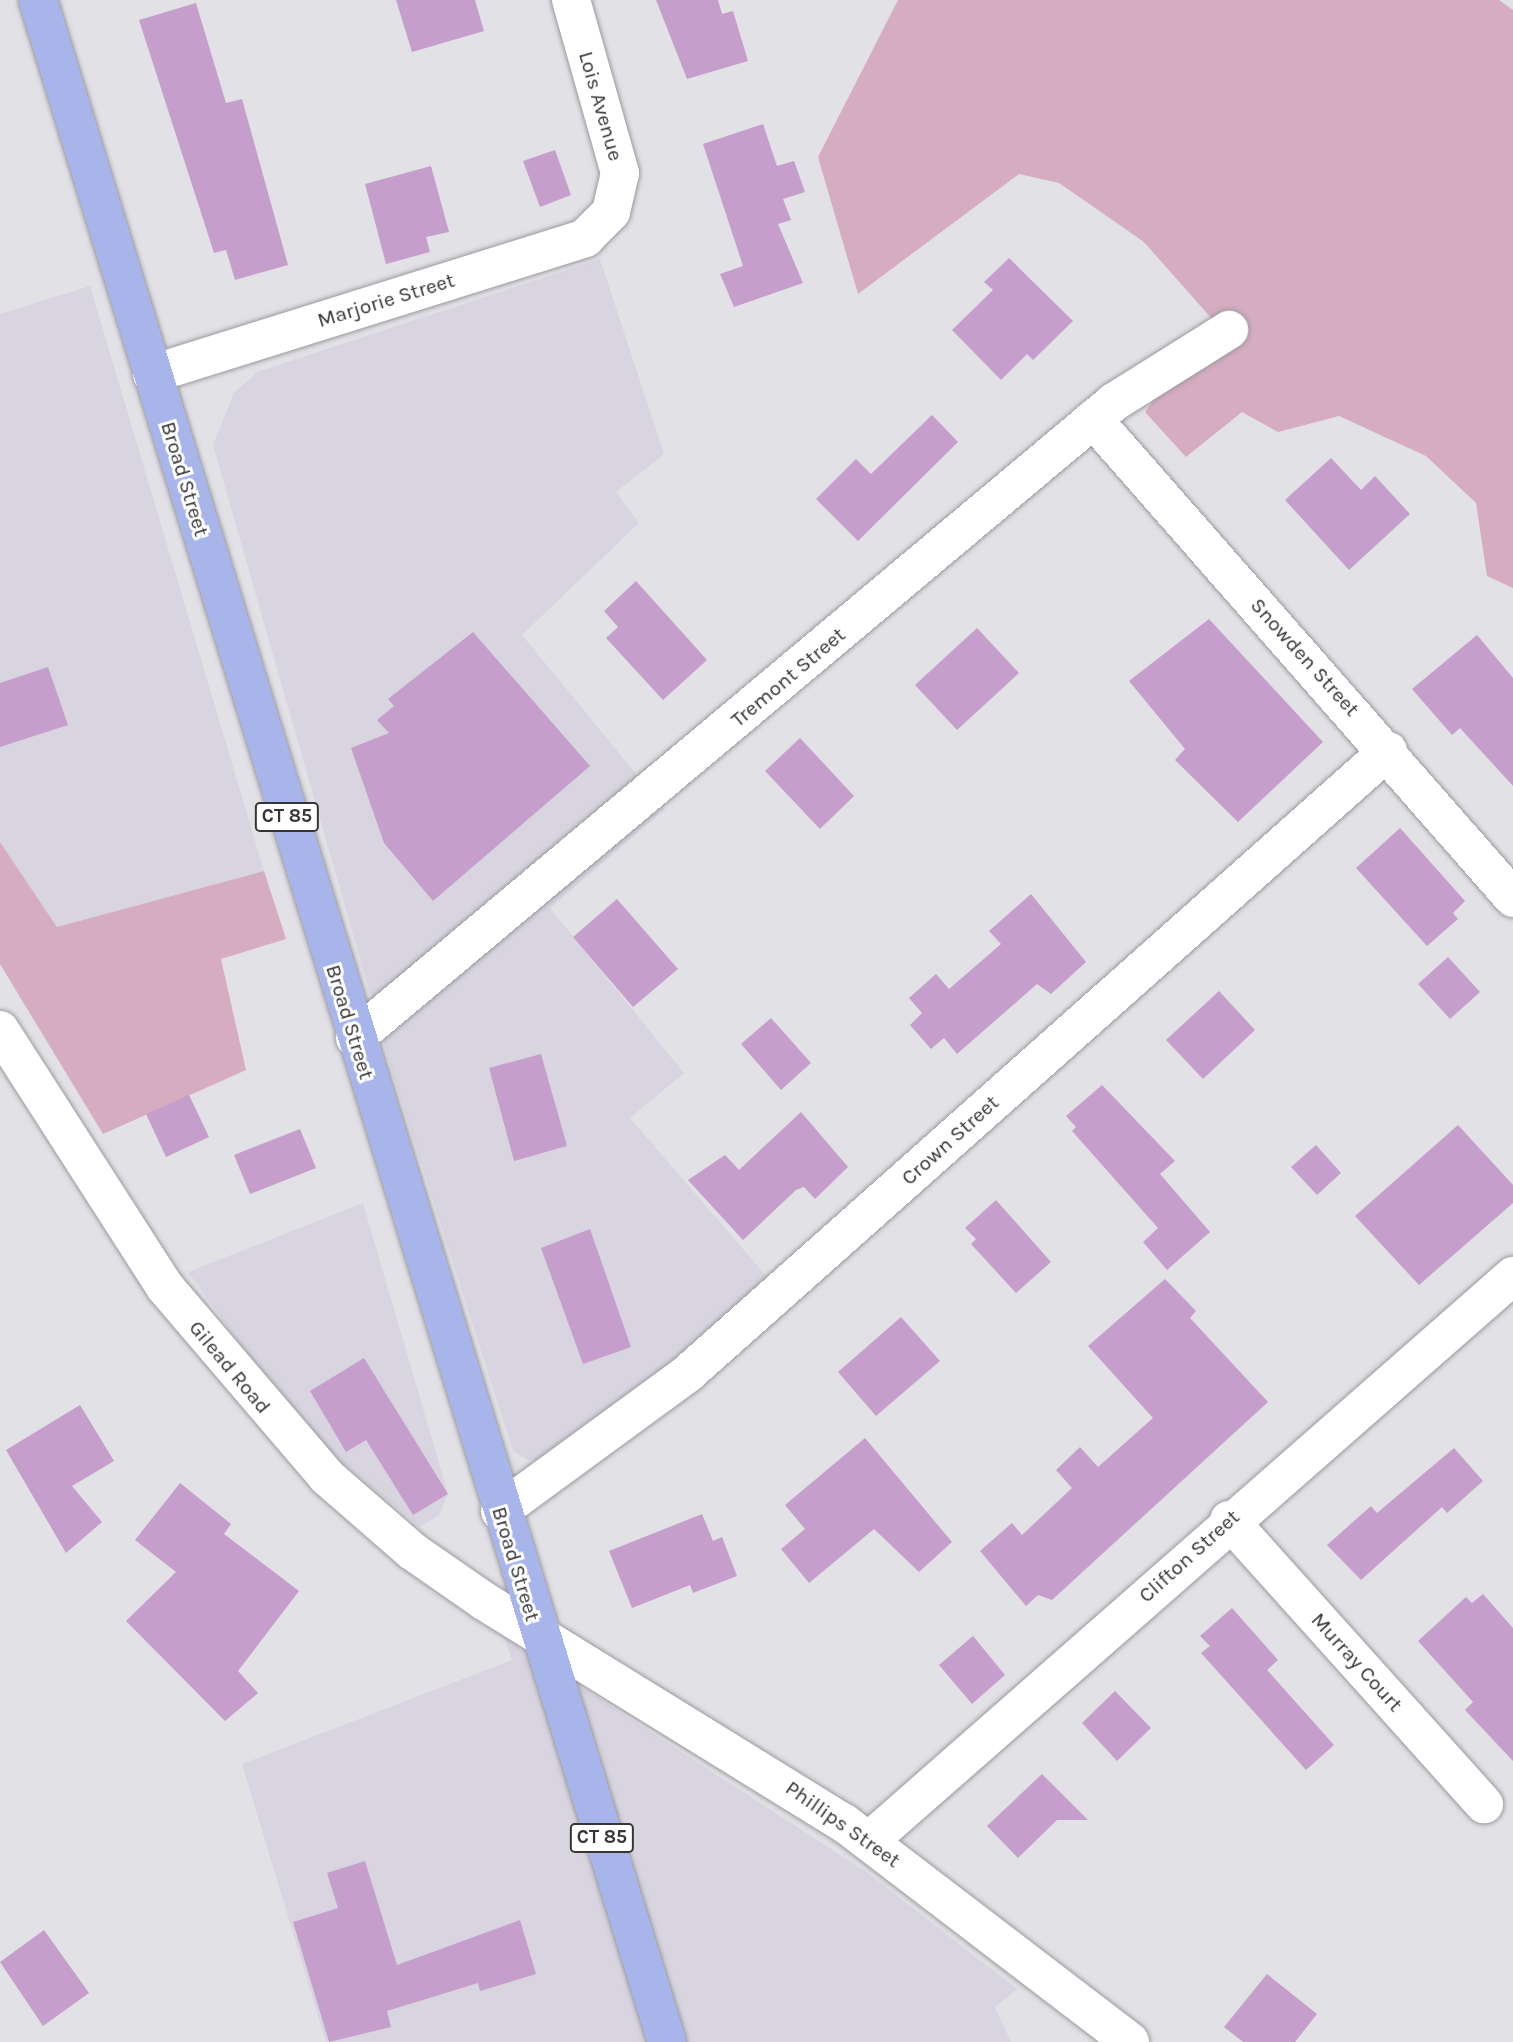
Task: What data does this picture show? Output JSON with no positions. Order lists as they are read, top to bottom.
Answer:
{
  "streets": {
    "main road": ["Broad Street", "CT 85"],
    "street": [
      "Lois Avenue",
      "Marjorie Street",
      "Snowden Street",
      "Tremont Street",
      "Crown Street",
      "Gilead Road",
      "Clifton Street",
      "Murray Court",
      "Phillips Street"
    ]
  },
  "crossings": [
    ["Lois Avenue", "Marjorie Street"],
    ["Marjorie Street", "Broad Street"],
    ["Broad Street", "Tremont Street"],
    ["Broad Street", "Crown Street"],
    ["Broad Street", "Gilead Road"],
    ["Broad Street", "Phillips Street"],
    ["Snowden Street", "Tremont Street"],
    ["Snowden Street", "Crown Street"],
    ["Gilead Road", "Phillips Street"],
    ["Clifton Street", "Murray Court"],
    ["Clifton Street", "Phillips Street"]
  ]
}
